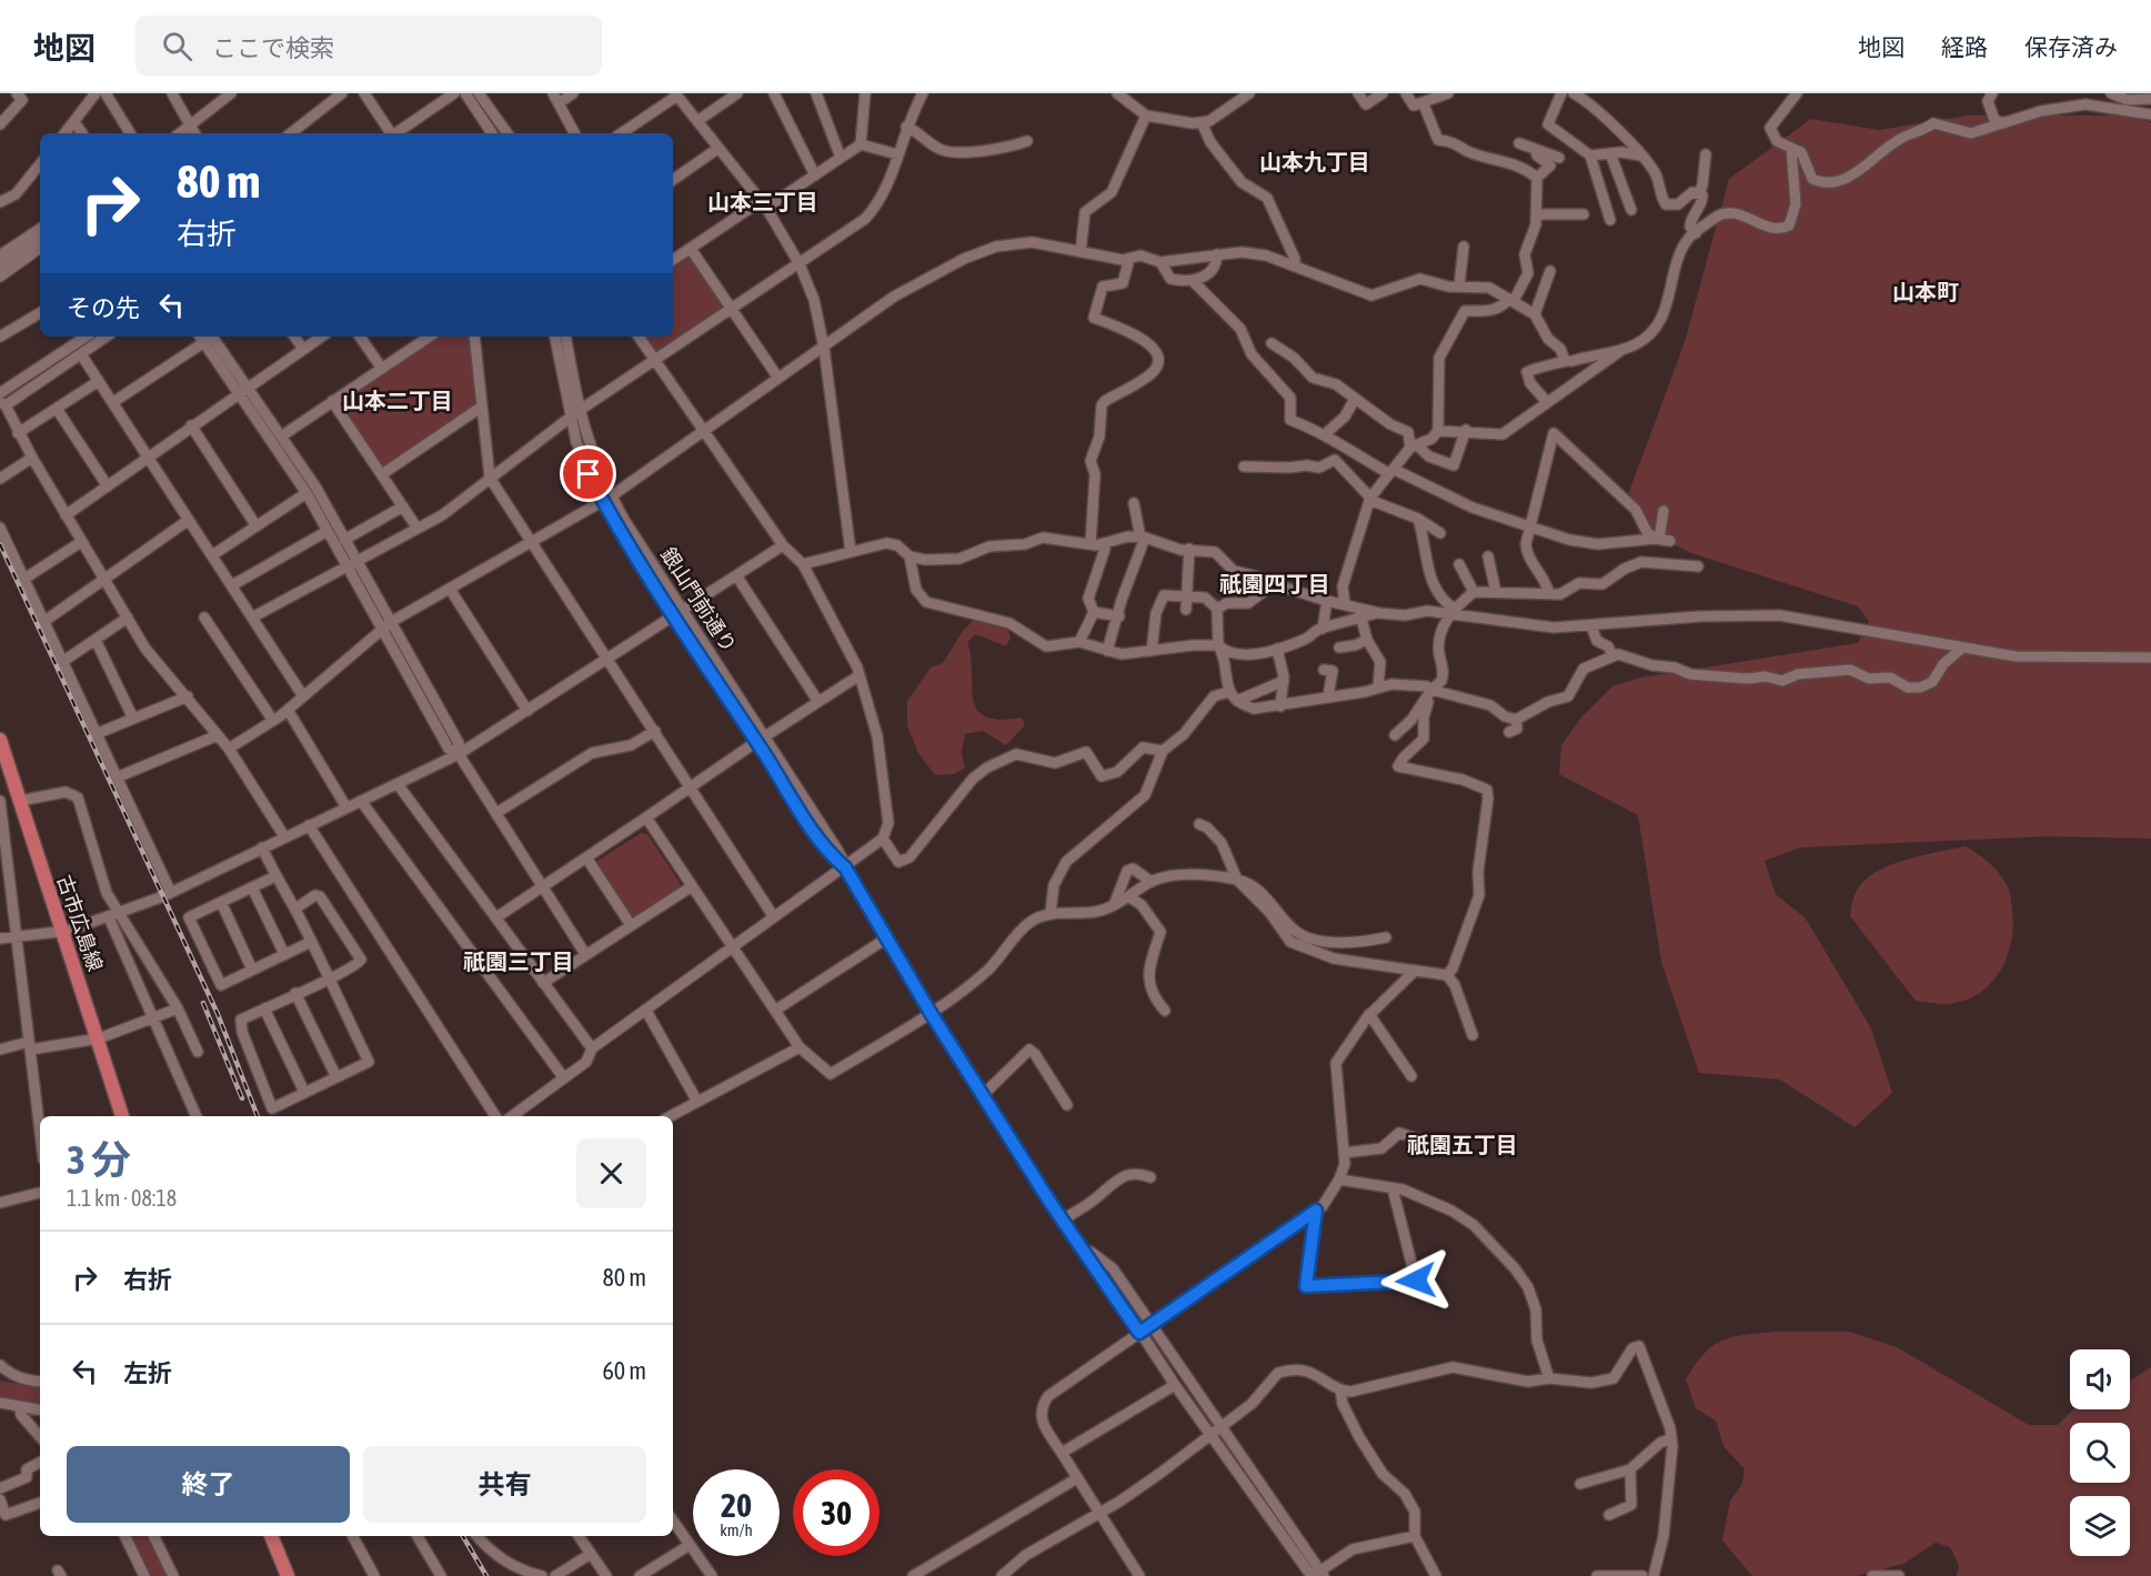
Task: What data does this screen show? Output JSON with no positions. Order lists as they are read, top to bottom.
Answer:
{
  "streets": {
    "main road": ["古市広島線"],
    "street": ["銀山門前通り"]
  },
  "districts": [
    "山本九丁目",
    "山本三丁目",
    "山本町",
    "山本二丁目",
    "祇園四丁目",
    "祇園三丁目",
    "祇園五丁目"
  ],
  "page": {
    "header": "地図",
    "search": "ここで検索",
    "nav": ["地図", "経路", "保存済み"],
    "turn": ["80 m", "右折"],
    "then": "その先",
    "heading": ["3 分", "1.1 km · 08:18"],
    "list": [
      {
        "name": "右折",
        "value": "80 m"
      },
      {
        "name": "左折",
        "value": "60 m"
      }
    ],
    "buttons": ["終了", "共有"],
    "speed": "20 km/h",
    "limit": "30"
  }
}
